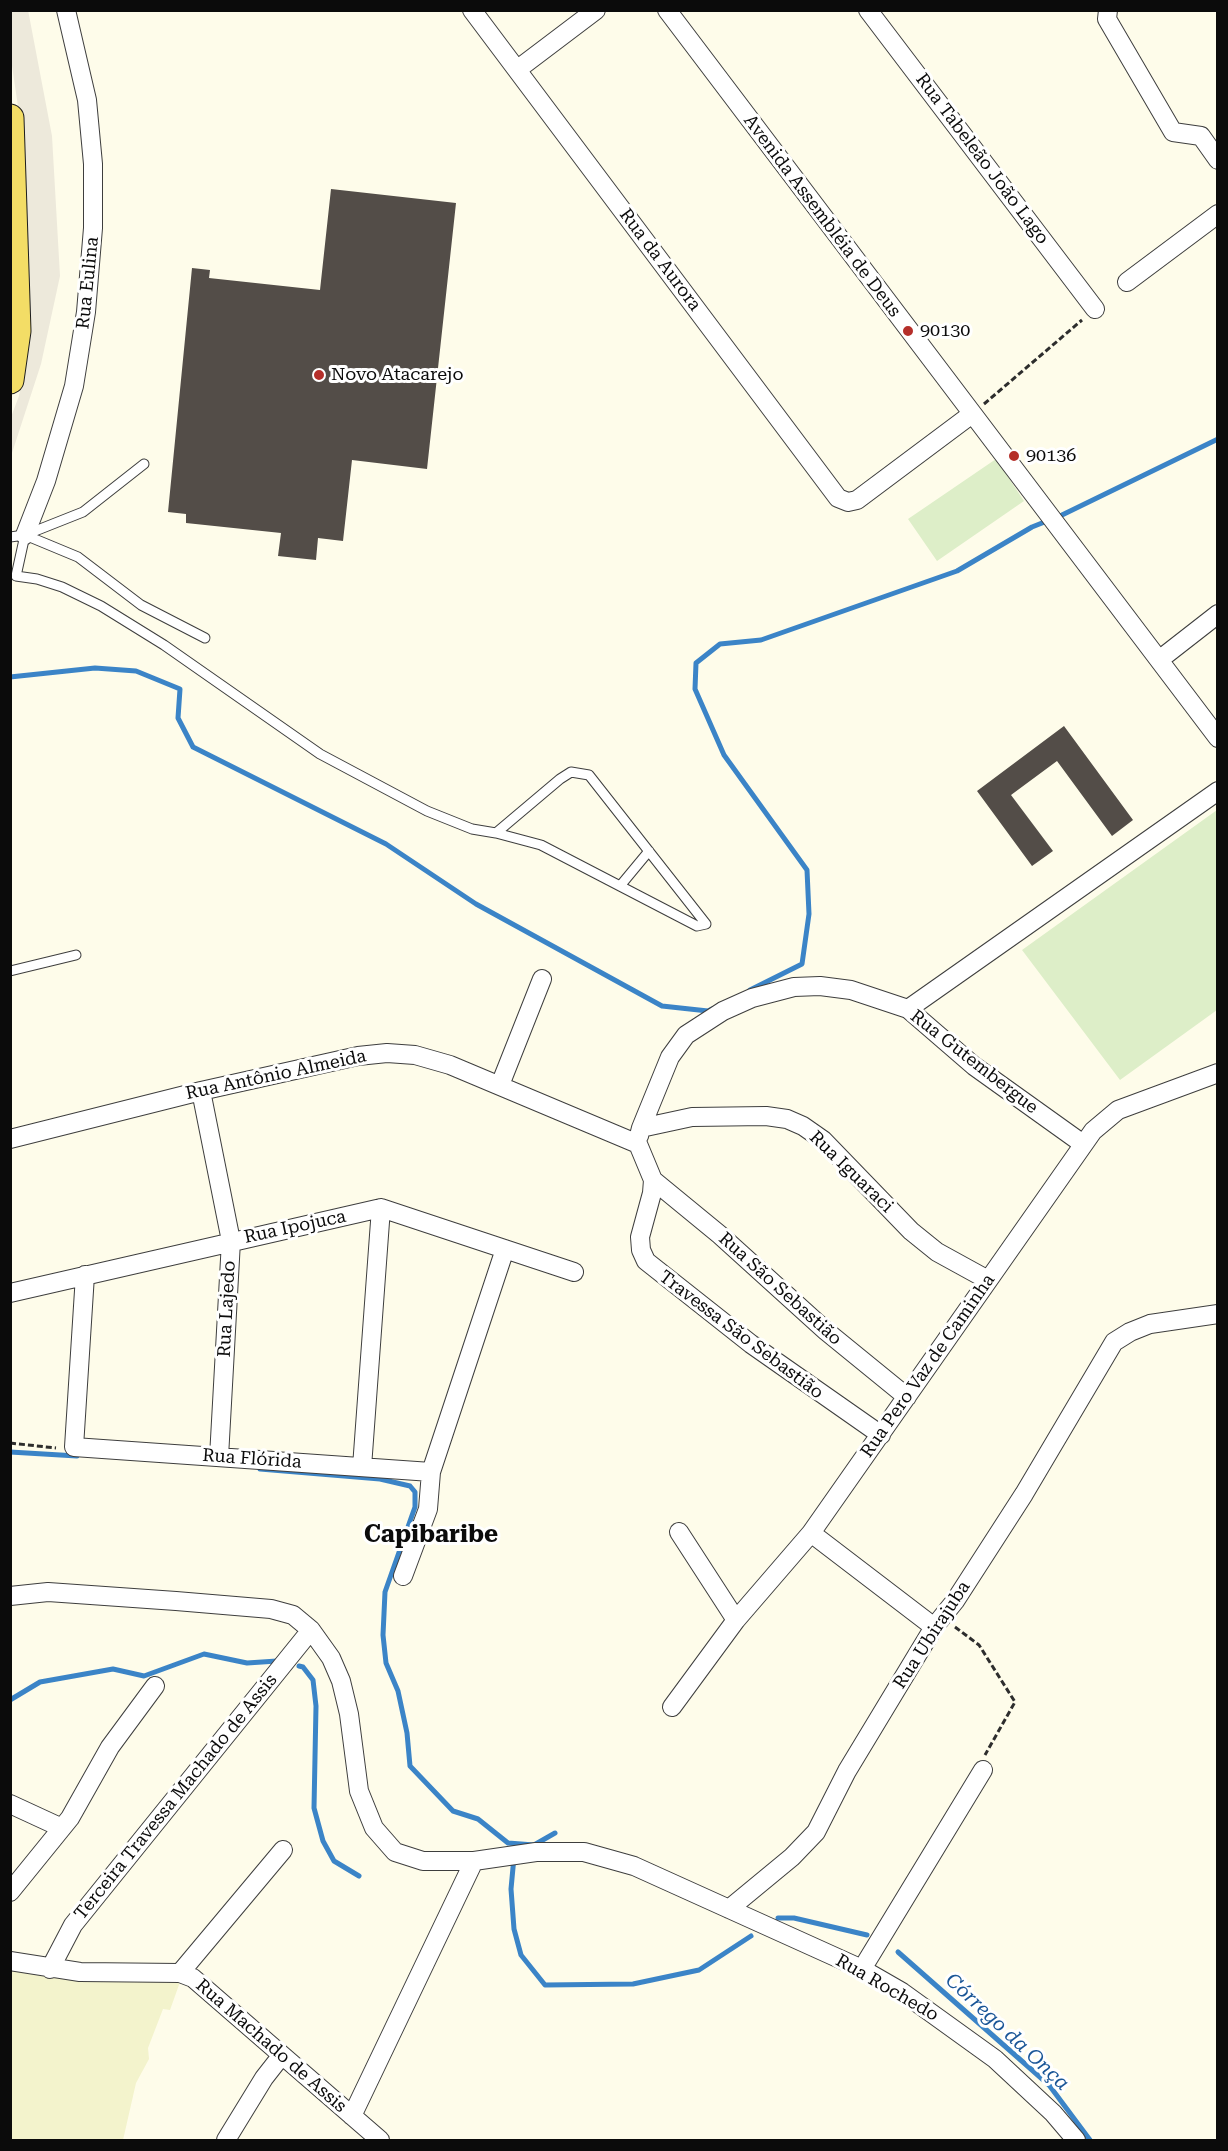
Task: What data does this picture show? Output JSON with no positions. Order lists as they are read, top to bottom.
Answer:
{
  "streets": {
    "street": [
      "Rua Tabeleão João Lago",
      "Avenida Assembléia de Deus",
      "Rua da Aurora",
      "Rua Eulina",
      "Rua Gutembergue",
      "Rua Antônio Almeida",
      "Rua Iguaraci",
      "Rua Ipojuca",
      "Rua São Sebastião",
      "Rua Lajedo",
      "Travessa São Sebastião",
      "Rua Pero Vaz de Caminha",
      "Rua Flórida",
      "Rua Ubirajuba",
      "Terceira Travessa Machado de Assis",
      "Rua Rochedo",
      "Rua Machado de Assis"
    ]
  },
  "crossings": [
    ["Avenida Assembléia de Deus", "Rua da Aurora"],
    ["Rua Gutembergue", "Rua Antônio Almeida"],
    ["Rua Gutembergue", "Rua Iguaraci"],
    ["Rua Gutembergue", "Rua Pero Vaz de Caminha"],
    ["Rua Antônio Almeida", "Rua Iguaraci"],
    ["Rua Antônio Almeida", "Rua Lajedo"],
    ["Rua Iguaraci", "Rua Pero Vaz de Caminha"],
    ["Rua Ipojuca", "Rua Lajedo"],
    ["Rua São Sebastião", "Travessa São Sebastião"],
    ["Rua São Sebastião", "Rua Pero Vaz de Caminha"],
    ["Rua Lajedo", "Rua Flórida"],
    ["Travessa São Sebastião", "Rua Pero Vaz de Caminha"],
    ["Rua Ubirajuba", "Rua Rochedo"],
    ["Terceira Travessa Machado de Assis", "Rua Rochedo"],
    ["Terceira Travessa Machado de Assis", "Rua Machado de Assis"]
  ],
  "districts": ["Capibaribe"],
  "water": ["Córrego da Onça"],
  "places": ["90130", "Novo Atacarejo", "90136"]
}
